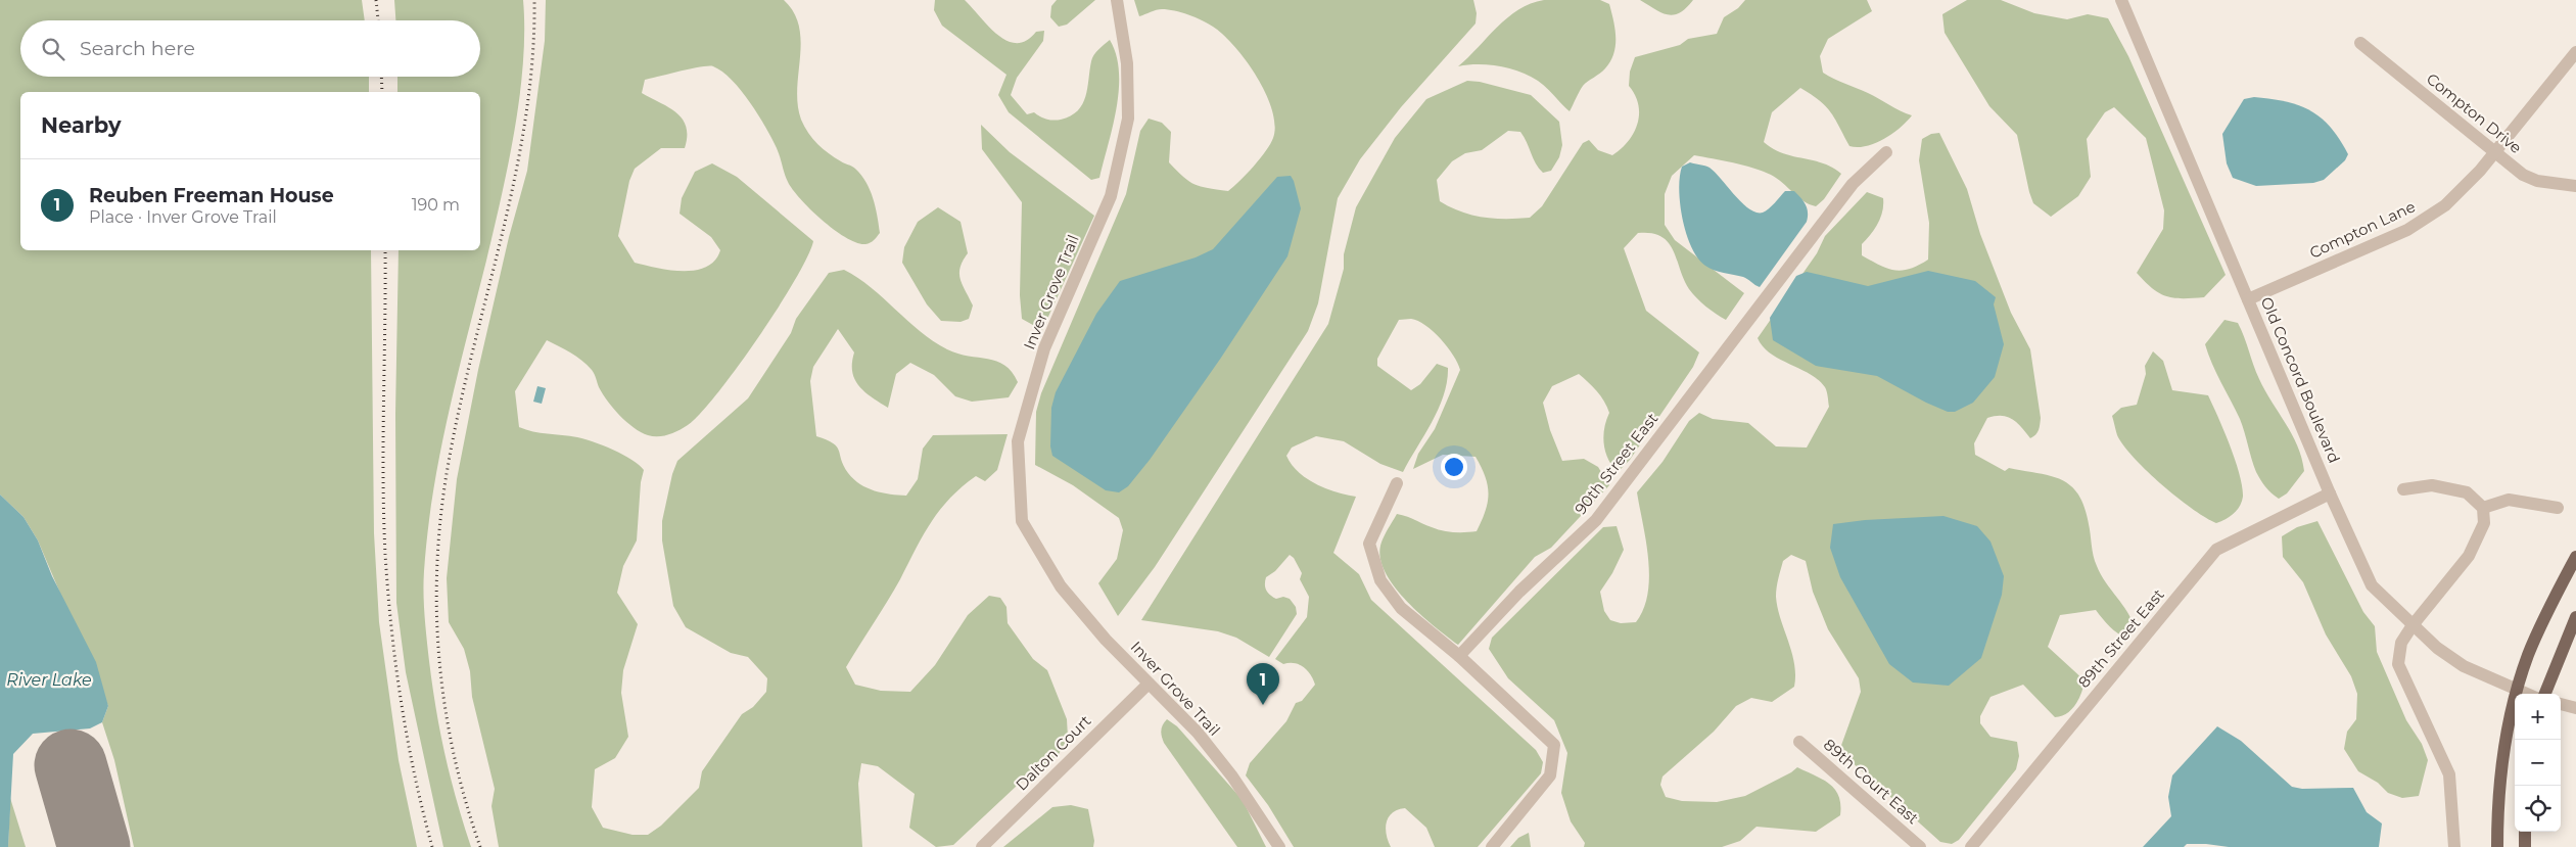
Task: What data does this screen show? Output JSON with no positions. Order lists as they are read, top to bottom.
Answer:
{
  "streets": {
    "street": [
      "Compton Drive",
      "Compton Lane",
      "Inver Grove Trail",
      "Old Concord Boulevard",
      "90th Street East",
      "89th Street East",
      "Dalton Court",
      "89th Court East"
    ]
  },
  "crossings": [
    ["Compton Drive", "Compton Lane"],
    ["Compton Lane", "Old Concord Boulevard"],
    ["Inver Grove Trail", "Dalton Court"],
    ["Old Concord Boulevard", "89th Street East"]
  ],
  "water": ["River Lake"],
  "page": {
    "search": "Search here",
    "heading": "Nearby",
    "list": [
      {
        "mark": "1",
        "name": "Reuben Freeman House",
        "note": "Place · Inver Grove Trail",
        "value": "190 m"
      }
    ],
    "pins": "1",
    "map_buttons": ["+", "−"]
  }
}
